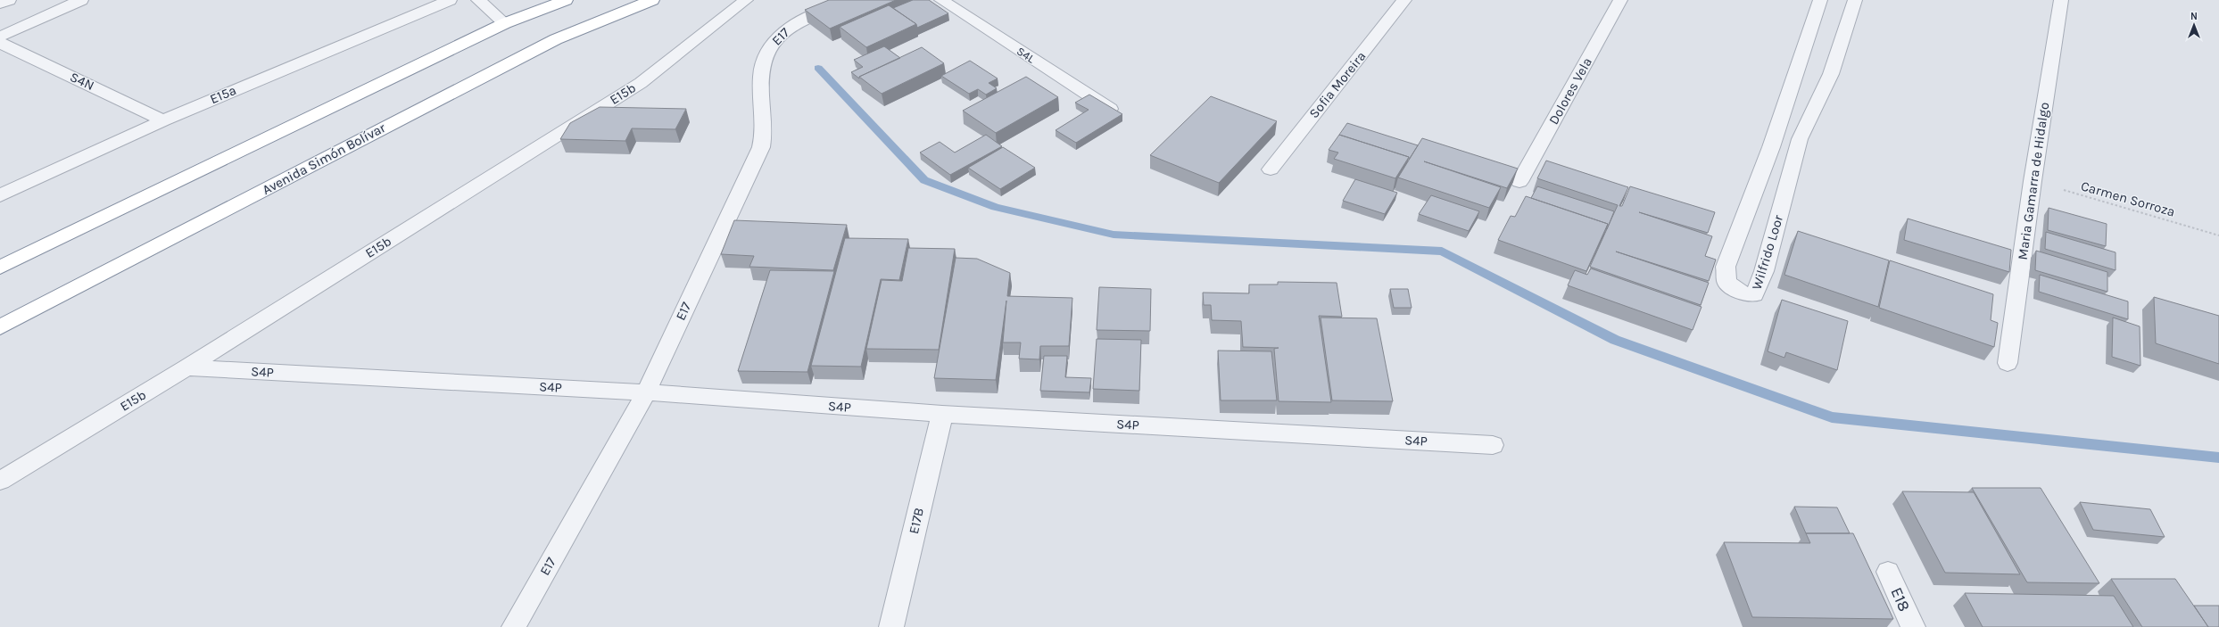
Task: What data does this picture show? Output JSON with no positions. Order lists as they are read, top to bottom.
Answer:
{
  "streets": {
    "highway": ["Avenida Simón Bolívar"],
    "street": [
      "E17",
      "S4L",
      "S4N",
      "Sofia Moreira",
      "Dolores Vela",
      "E15b",
      "E15a",
      "Maria Gamarra de Hidalgo",
      "Wilfrido Loor",
      "S4P",
      "E17B",
      "E18"
    ],
    "path": ["Carmen Sorroza"]
  },
  "crossings": [
    ["E17", "S4P"],
    ["S4N", "E15a"],
    ["E15b", "S4P"],
    ["Maria Gamarra de Hidalgo", "Carmen Sorroza"],
    ["S4P", "E17B"]
  ],
  "north": "top"
}
